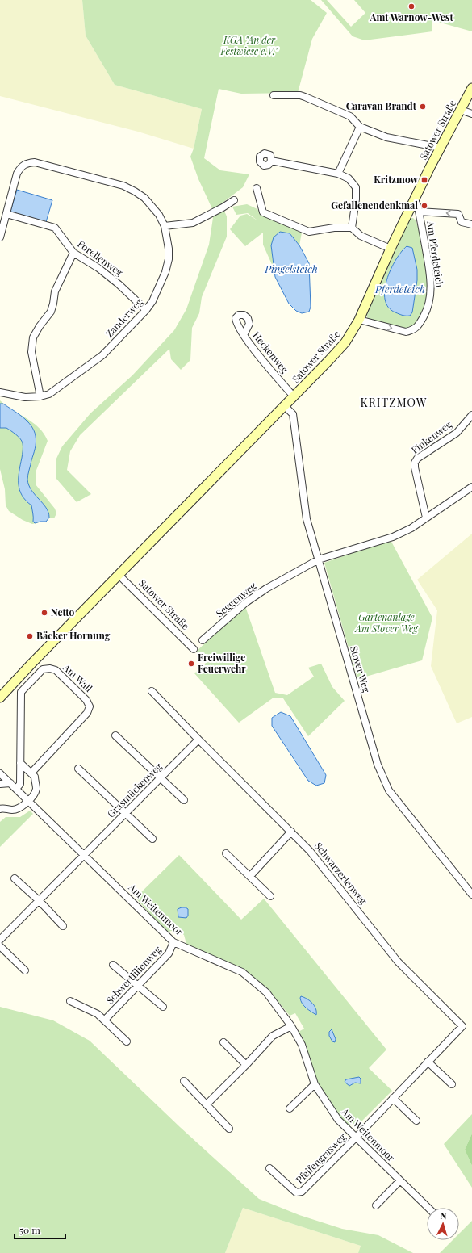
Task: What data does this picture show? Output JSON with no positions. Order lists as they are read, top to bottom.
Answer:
{
  "streets": {
    "main road": ["Satower Straße"],
    "street": [
      "Am Pferdeteich",
      "Forellenweg",
      "Zanderweg",
      "Heckenweg",
      "Finkenweg",
      "Seggenweg",
      "Stover Weg",
      "Am Wall",
      "Grasmückenweg",
      "Schwarzerlenweg",
      "Am Weitenmoor",
      "Schwertlilienweg",
      "Pfeifengrasweg"
    ]
  },
  "crossings": [
    ["Satower Straße", "Am Pferdeteich"],
    ["Satower Straße", "Heckenweg"],
    ["Satower Straße", "Stover Weg"],
    ["Forellenweg", "Zanderweg"],
    ["Seggenweg", "Stover Weg"],
    ["Am Wall", "Am Weitenmoor"],
    ["Grasmückenweg", "Schwarzerlenweg"],
    ["Grasmückenweg", "Am Weitenmoor"],
    ["Am Weitenmoor", "Schwertlilienweg"],
    ["Am Weitenmoor", "Pfeifengrasweg"]
  ],
  "districts": ["KRITZMOW"],
  "water": ["Pingelsteich", "Pferdeteich"],
  "parks": ["KGA \"An der Festwiese e.V.\"", "Gartenanlage Am Stover Weg"],
  "places": {
    "other": [
      "Amt Warnow-West",
      "Caravan Brandt",
      "Gefallenendenkmal",
      "Netto",
      "Bäcker Hornung",
      "Freiwillige Feuerwehr"
    ],
    "transit": ["Kritzmow"]
  },
  "scale_bar": "50 m",
  "north": "top"
}
